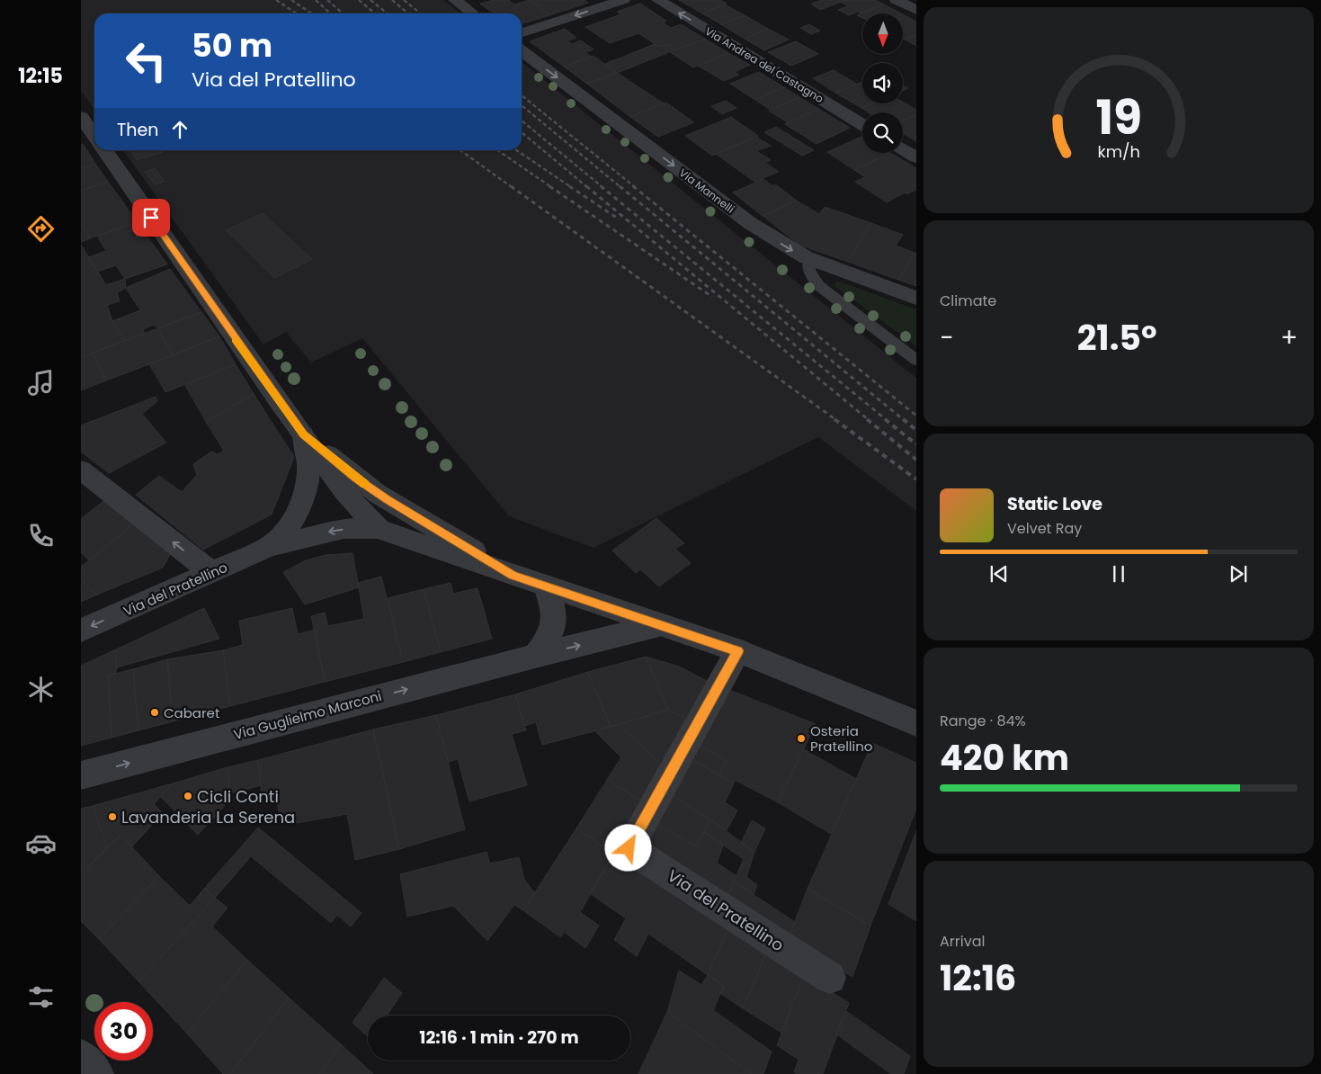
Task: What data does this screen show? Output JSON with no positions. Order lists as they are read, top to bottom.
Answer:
{
  "streets": {
    "street": [
      "Via Andrea del Castagno",
      "Via Mannelli",
      "Via del Pratellino",
      "Via Guglielmo Marconi"
    ]
  },
  "crossings": [
    ["Via del Pratellino", "Via Guglielmo Marconi"]
  ],
  "one_way": ["Via Andrea del Castagno", "Via Mannelli", "Via Guglielmo Marconi"],
  "places": [
    "Cabaret",
    "Osteria Pratellino",
    "Cicli Conti",
    "Lavanderia La Serena"
  ],
  "north": "bottom",
  "page": {
    "tabs": "12:15",
    "turn": ["50 m", "Via del Pratellino"],
    "then": "Then",
    "tile": [
      "Climate",
      ["Range · 84%", "420 km"],
      ["Arrival", "12:16"]
    ],
    "heat": ["−", "21.5°", "+"],
    "song": ["Static Love", "Velvet Ray"],
    "limit": "30",
    "trip": "12:16 · 1 min · 270 m",
    "gauge": ["19", "km/h"]
  }
}
